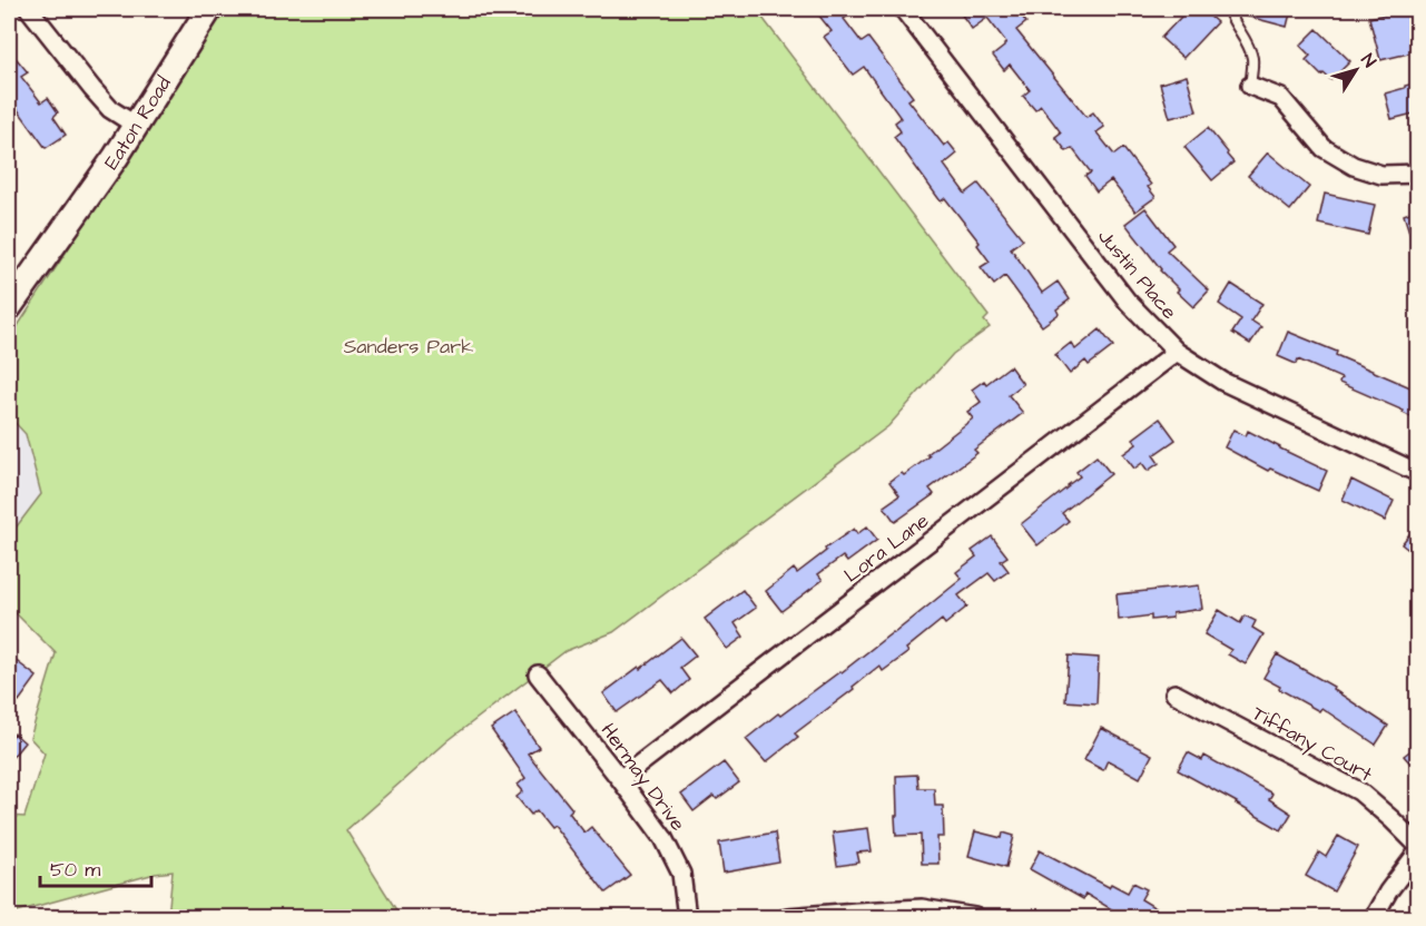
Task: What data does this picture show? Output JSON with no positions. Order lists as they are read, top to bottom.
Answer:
{
  "streets": {
    "street": [
      "Eaton Road",
      "Justin Place",
      "Lora Lane",
      "Tiffany Court",
      "Hermay Drive"
    ]
  },
  "crossings": [
    ["Justin Place", "Lora Lane"],
    ["Lora Lane", "Hermay Drive"]
  ],
  "parks": ["Sanders Park"],
  "scale_bar": "50 m",
  "north": "top right"
}
